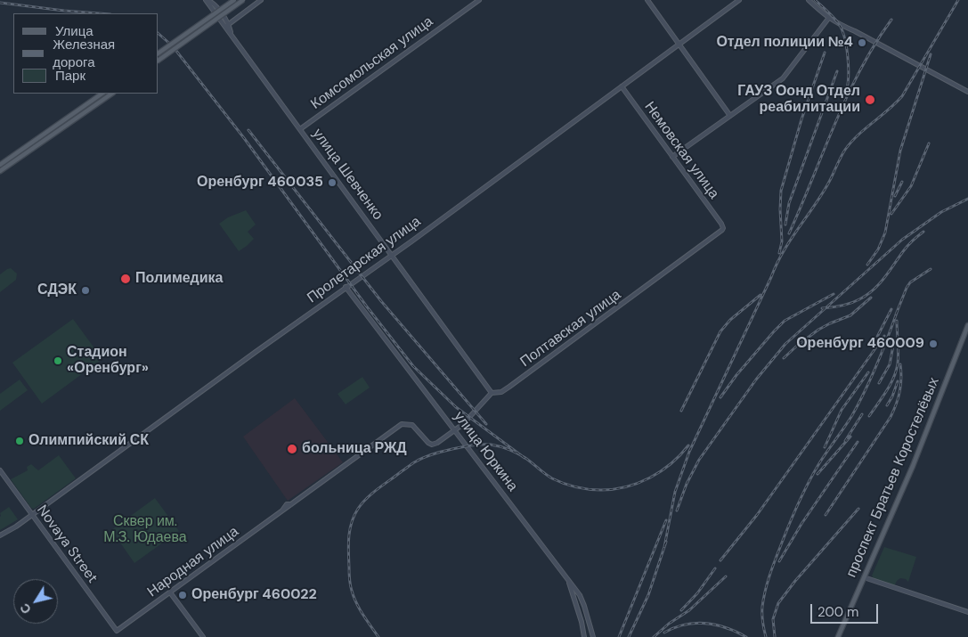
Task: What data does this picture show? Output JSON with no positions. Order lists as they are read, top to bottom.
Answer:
{
  "streets": {
    "main road": [
      "Комсомольская улица",
      "Немовская улица",
      "улица Шевченко",
      "Пролетарская улица",
      "Полтавская улица",
      "улица Юркина",
      "проспект Братьев Коростелёвых",
      "Novaya Street",
      "Народная улица"
    ]
  },
  "crossings": [
    ["Комсомольская улица", "улица Шевченко"],
    ["Немовская улица", "Пролетарская улица"],
    ["Немовская улица", "Полтавская улица"],
    ["улица Шевченко", "Пролетарская улица"],
    ["улица Шевченко", "Полтавская улица"],
    ["Пролетарская улица", "улица Юркина"],
    ["Пролетарская улица", "Novaya Street"],
    ["Полтавская улица", "улица Юркина"],
    ["Полтавская улица", "Народная улица"],
    ["Novaya Street", "Народная улица"]
  ],
  "parks": ["Сквер им. М.З. Юдаева"],
  "places": [
    "Отдел полиции №4",
    "ГАУЗ Оонд Отдел реабилитации",
    "Оренбург 460035",
    "Полимедика",
    "СДЭК",
    "Оренбург 460009",
    "Стадион «Оренбург»",
    "Олимпийский СК",
    "больница РЖД",
    "Оренбург 460022"
  ],
  "legend": ["Улица", "Железная дорога", "Парк"],
  "scale_bar": "200 m",
  "north": "bottom left"
}
